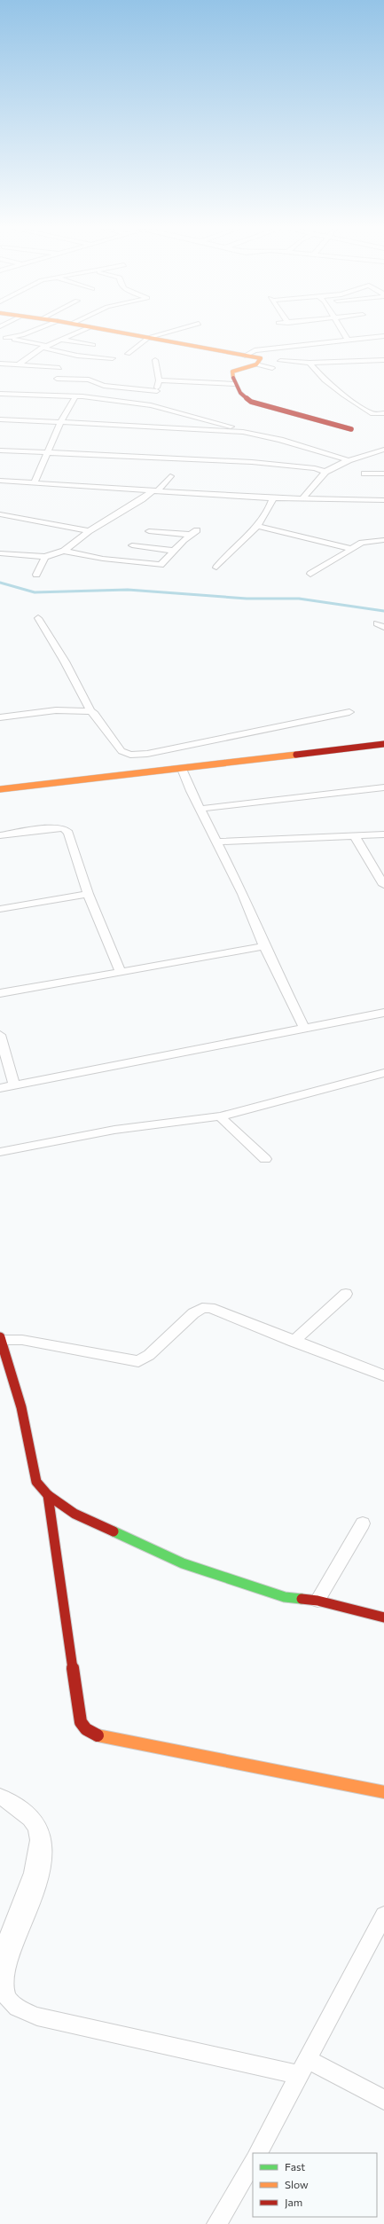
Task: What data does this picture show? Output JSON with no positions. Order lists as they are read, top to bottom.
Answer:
{
  "legend": ["Fast", "Slow", "Jam"]
}
